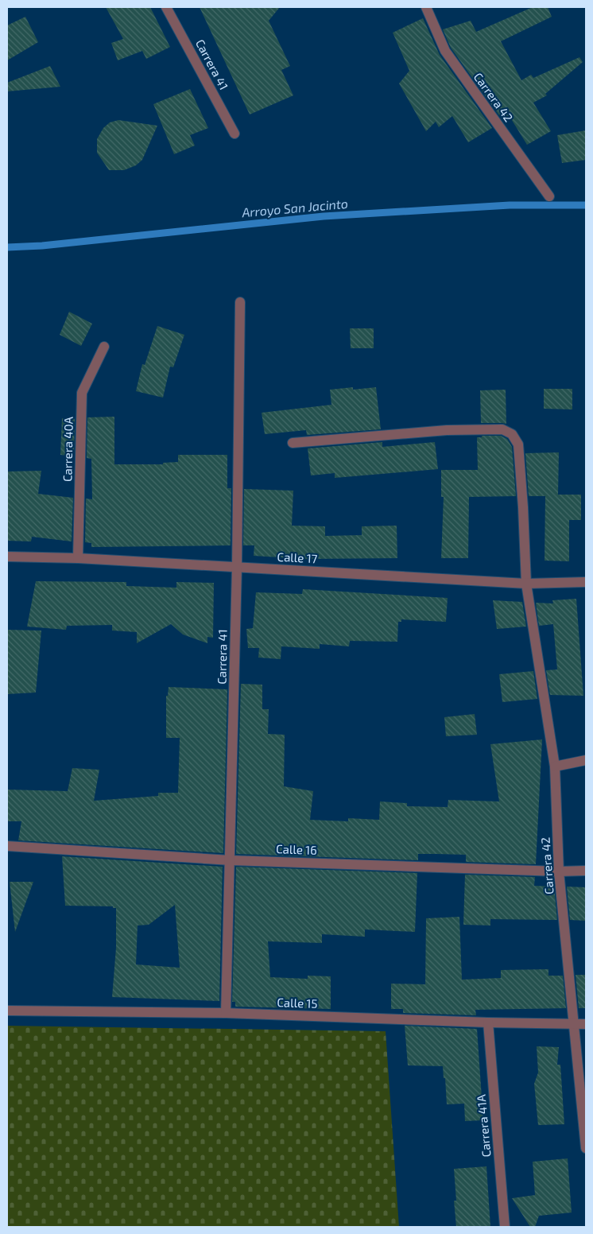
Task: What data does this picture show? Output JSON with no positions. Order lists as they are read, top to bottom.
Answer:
{
  "streets": {
    "street": [
      "Carrera 41",
      "Carrera 42",
      "Carrera 40A",
      "Calle 17",
      "Calle 16",
      "Calle 15",
      "Carrera 41A"
    ]
  },
  "crossings": [
    ["Carrera 41", "Calle 17"],
    ["Carrera 41", "Calle 16"],
    ["Carrera 41", "Calle 15"],
    ["Carrera 42", "Calle 17"],
    ["Carrera 42", "Calle 16"],
    ["Carrera 42", "Calle 15"],
    ["Carrera 40A", "Calle 17"],
    ["Calle 15", "Carrera 41A"]
  ],
  "water": ["Arroyo San Jacinto"]
}
